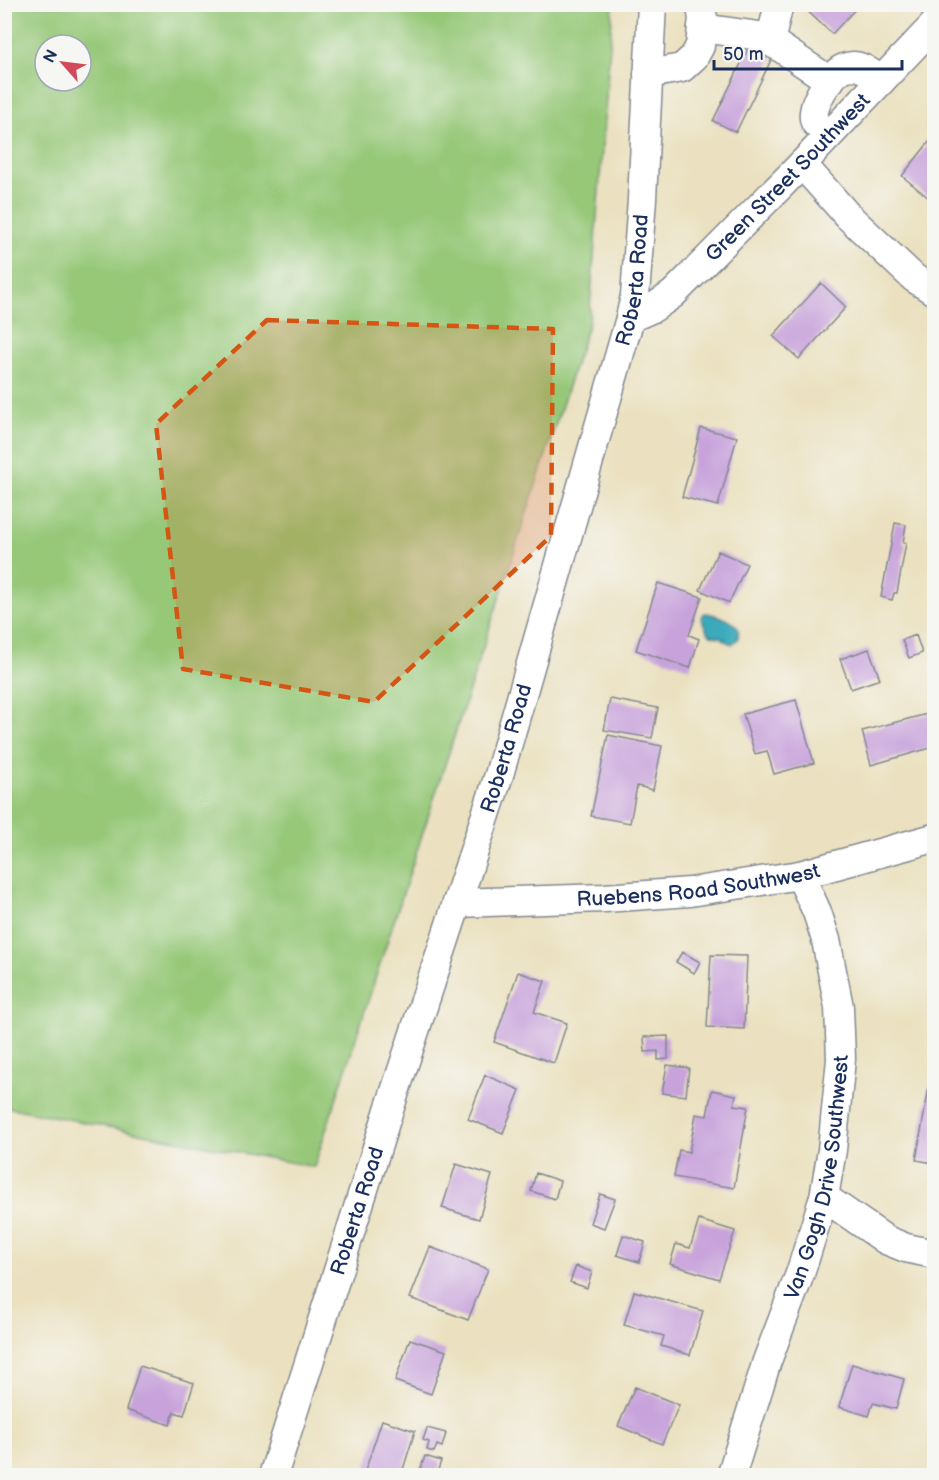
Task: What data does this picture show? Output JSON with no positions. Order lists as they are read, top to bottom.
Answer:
{
  "streets": {
    "street": [
      "Green Street Southwest",
      "Roberta Road",
      "Ruebens Road Southwest",
      "Van Gogh Drive Southwest"
    ]
  },
  "crossings": [
    ["Green Street Southwest", "Roberta Road"],
    ["Roberta Road", "Ruebens Road Southwest"],
    ["Ruebens Road Southwest", "Van Gogh Drive Southwest"]
  ],
  "scale_bar": "50 m",
  "north": "top left"
}
